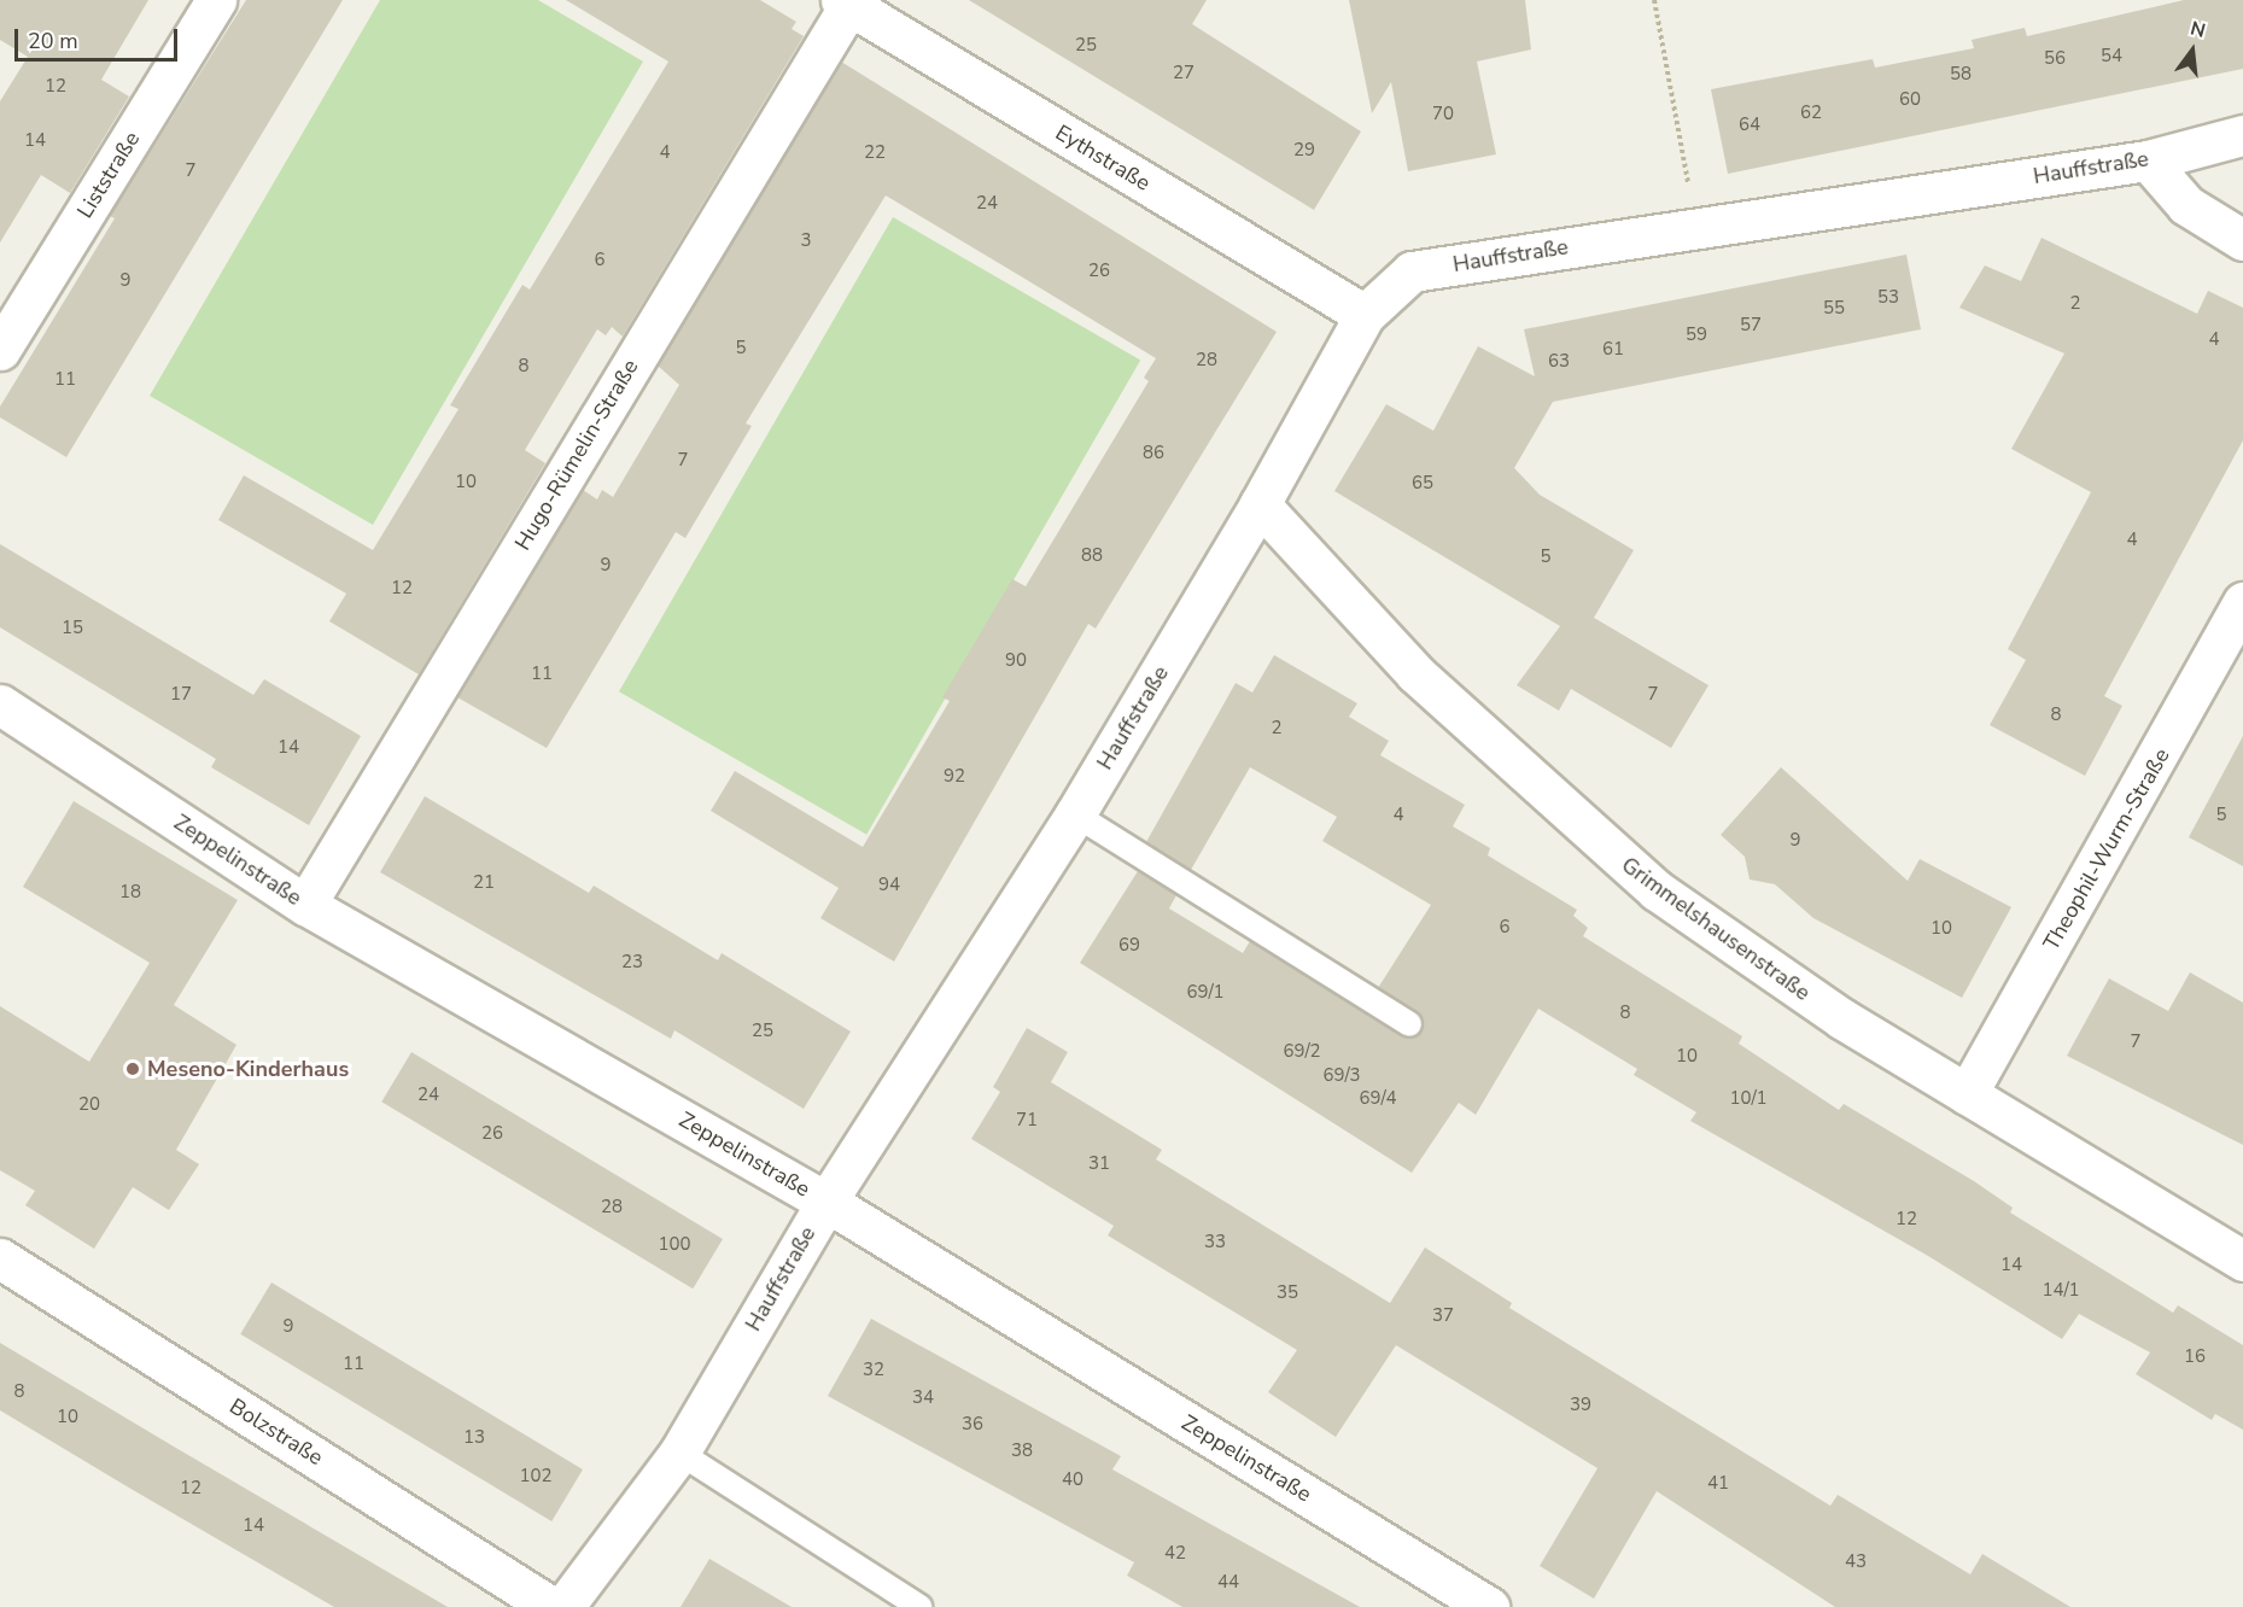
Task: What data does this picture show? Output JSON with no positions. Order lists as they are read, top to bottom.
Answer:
{
  "streets": {
    "street": [
      "Eythstraße",
      "Hauffstraße",
      "Liststraße",
      "Hugo-Rümelin-Straße",
      "Theophil-Wurm-Straße",
      "Zeppelinstraße",
      "Grimmelshausenstraße",
      "Bolzstraße"
    ]
  },
  "crossings": [
    ["Eythstraße", "Hauffstraße"],
    ["Eythstraße", "Hugo-Rümelin-Straße"],
    ["Hauffstraße", "Zeppelinstraße"],
    ["Hauffstraße", "Grimmelshausenstraße"],
    ["Hugo-Rümelin-Straße", "Zeppelinstraße"],
    ["Theophil-Wurm-Straße", "Grimmelshausenstraße"]
  ],
  "places": ["Meseno-Kinderhaus"],
  "house_numbers": [
    "25",
    "54",
    "56",
    "27",
    "58",
    "12",
    "60",
    "62",
    "70",
    "64",
    "14",
    "29",
    "4",
    "22",
    "7",
    "24",
    "3",
    "6",
    "26",
    "9",
    "53",
    "2",
    "55",
    "57",
    "59",
    "4",
    "5",
    "61",
    "28",
    "63",
    "8",
    "11",
    "86",
    "7",
    "10",
    "65",
    "4",
    "88",
    "5",
    "9",
    "12",
    "15",
    "90",
    "11",
    "17",
    "7",
    "8",
    "2",
    "14",
    "92",
    "4",
    "5",
    "9",
    "21",
    "94",
    "18",
    "6",
    "10",
    "69",
    "23",
    "69/1",
    "8",
    "25",
    "7",
    "69/2",
    "10",
    "69/3",
    "24",
    "69/4",
    "10/1",
    "20",
    "71",
    "26",
    "31",
    "28",
    "12",
    "33",
    "100",
    "14",
    "14/1",
    "35",
    "37",
    "9",
    "16",
    "11",
    "32",
    "8",
    "34",
    "39",
    "10",
    "36",
    "13",
    "38",
    "102",
    "40",
    "41",
    "12",
    "14",
    "42",
    "43",
    "44"
  ],
  "scale_bar": "20 m",
  "north": "top"
}
